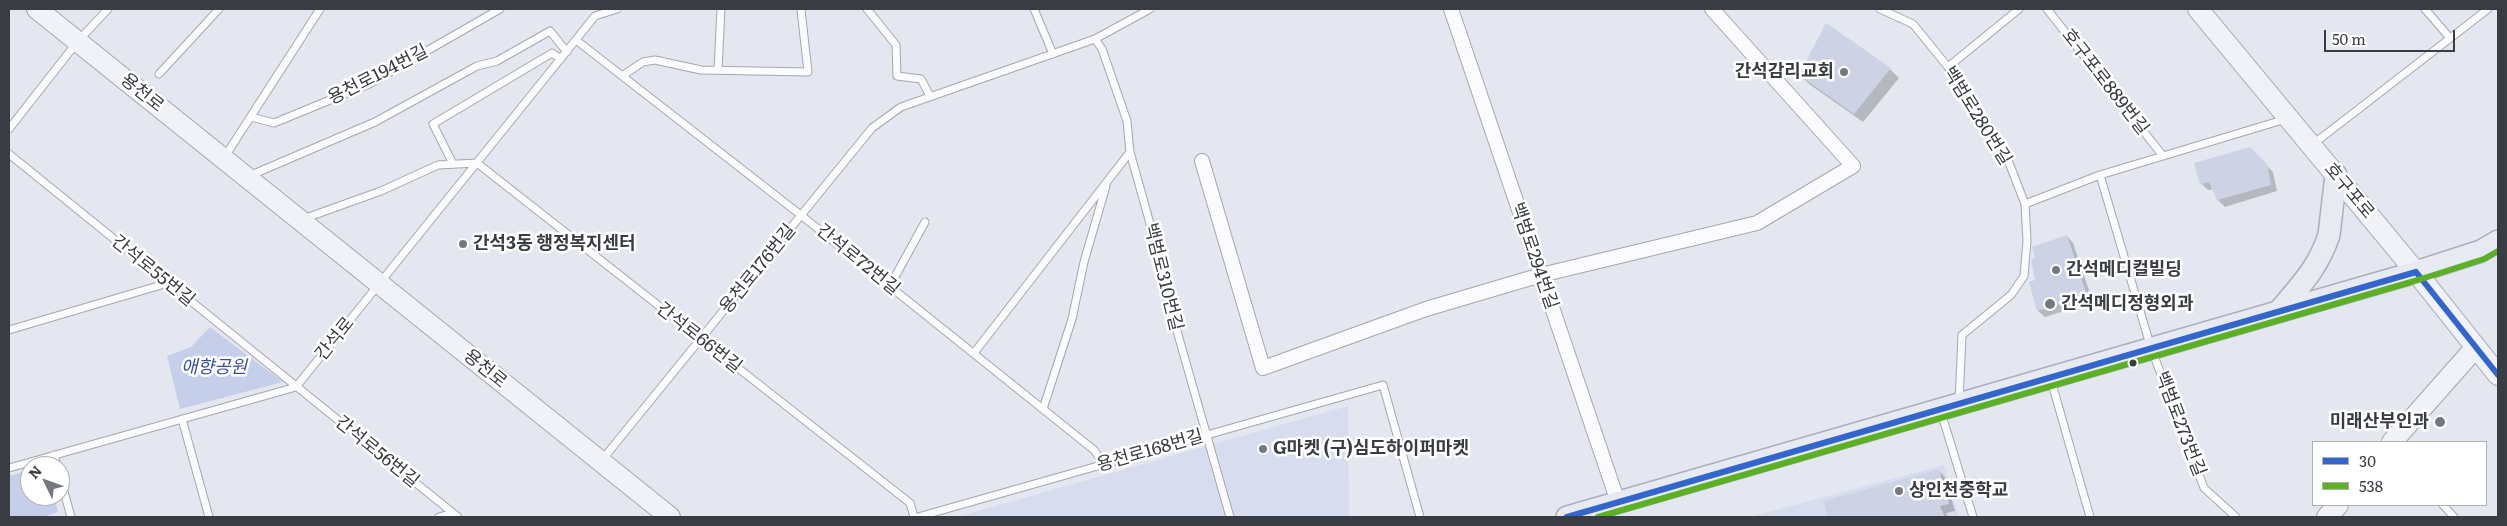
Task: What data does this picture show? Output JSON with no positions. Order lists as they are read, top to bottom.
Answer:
{
  "streets": {
    "street": ["용천로", "호구포로", "백범로294번길"],
    "lane": [
      "용천로194번길",
      "호구포로889번길",
      "백범로280번길",
      "간석로72번길",
      "용천로176번길",
      "간석로55번길",
      "백범로310번길",
      "간석로66번길",
      "간석로",
      "백범로273번길",
      "용천로168번길",
      "간석로56번길"
    ]
  },
  "crossings": [
    ["호구포로889번길", "백범로280번길"],
    ["호구포로889번길", "호구포로"],
    ["호구포로889번길", "백범로273번길"],
    ["용천로", "용천로176번길"],
    ["용천로", "간석로"],
    ["간석로72번길", "용천로176번길"],
    ["간석로72번길", "간석로"],
    ["간석로72번길", "용천로168번길"],
    ["용천로176번길", "백범로310번길"],
    ["용천로176번길", "간석로66번길"],
    ["간석로55번길", "간석로"],
    ["간석로55번길", "간석로56번길"],
    ["백범로310번길", "용천로168번길"],
    ["간석로66번길", "간석로"],
    ["간석로66번길", "용천로168번길"],
    ["간석로", "간석로56번길"]
  ],
  "parks": ["애향공원"],
  "places": [
    "간석감리교회",
    "간석3동 행정복지센터",
    "간석메디컬빌딩",
    "간석메디정형외과",
    "미래산부인과",
    "G마켓 (구)심도하이퍼마켓",
    "상인천중학교"
  ],
  "lines": ["transit line 538", "transit line 30"],
  "legend": ["30", "538"],
  "scale_bar": "50 m",
  "north": "top left"
}
